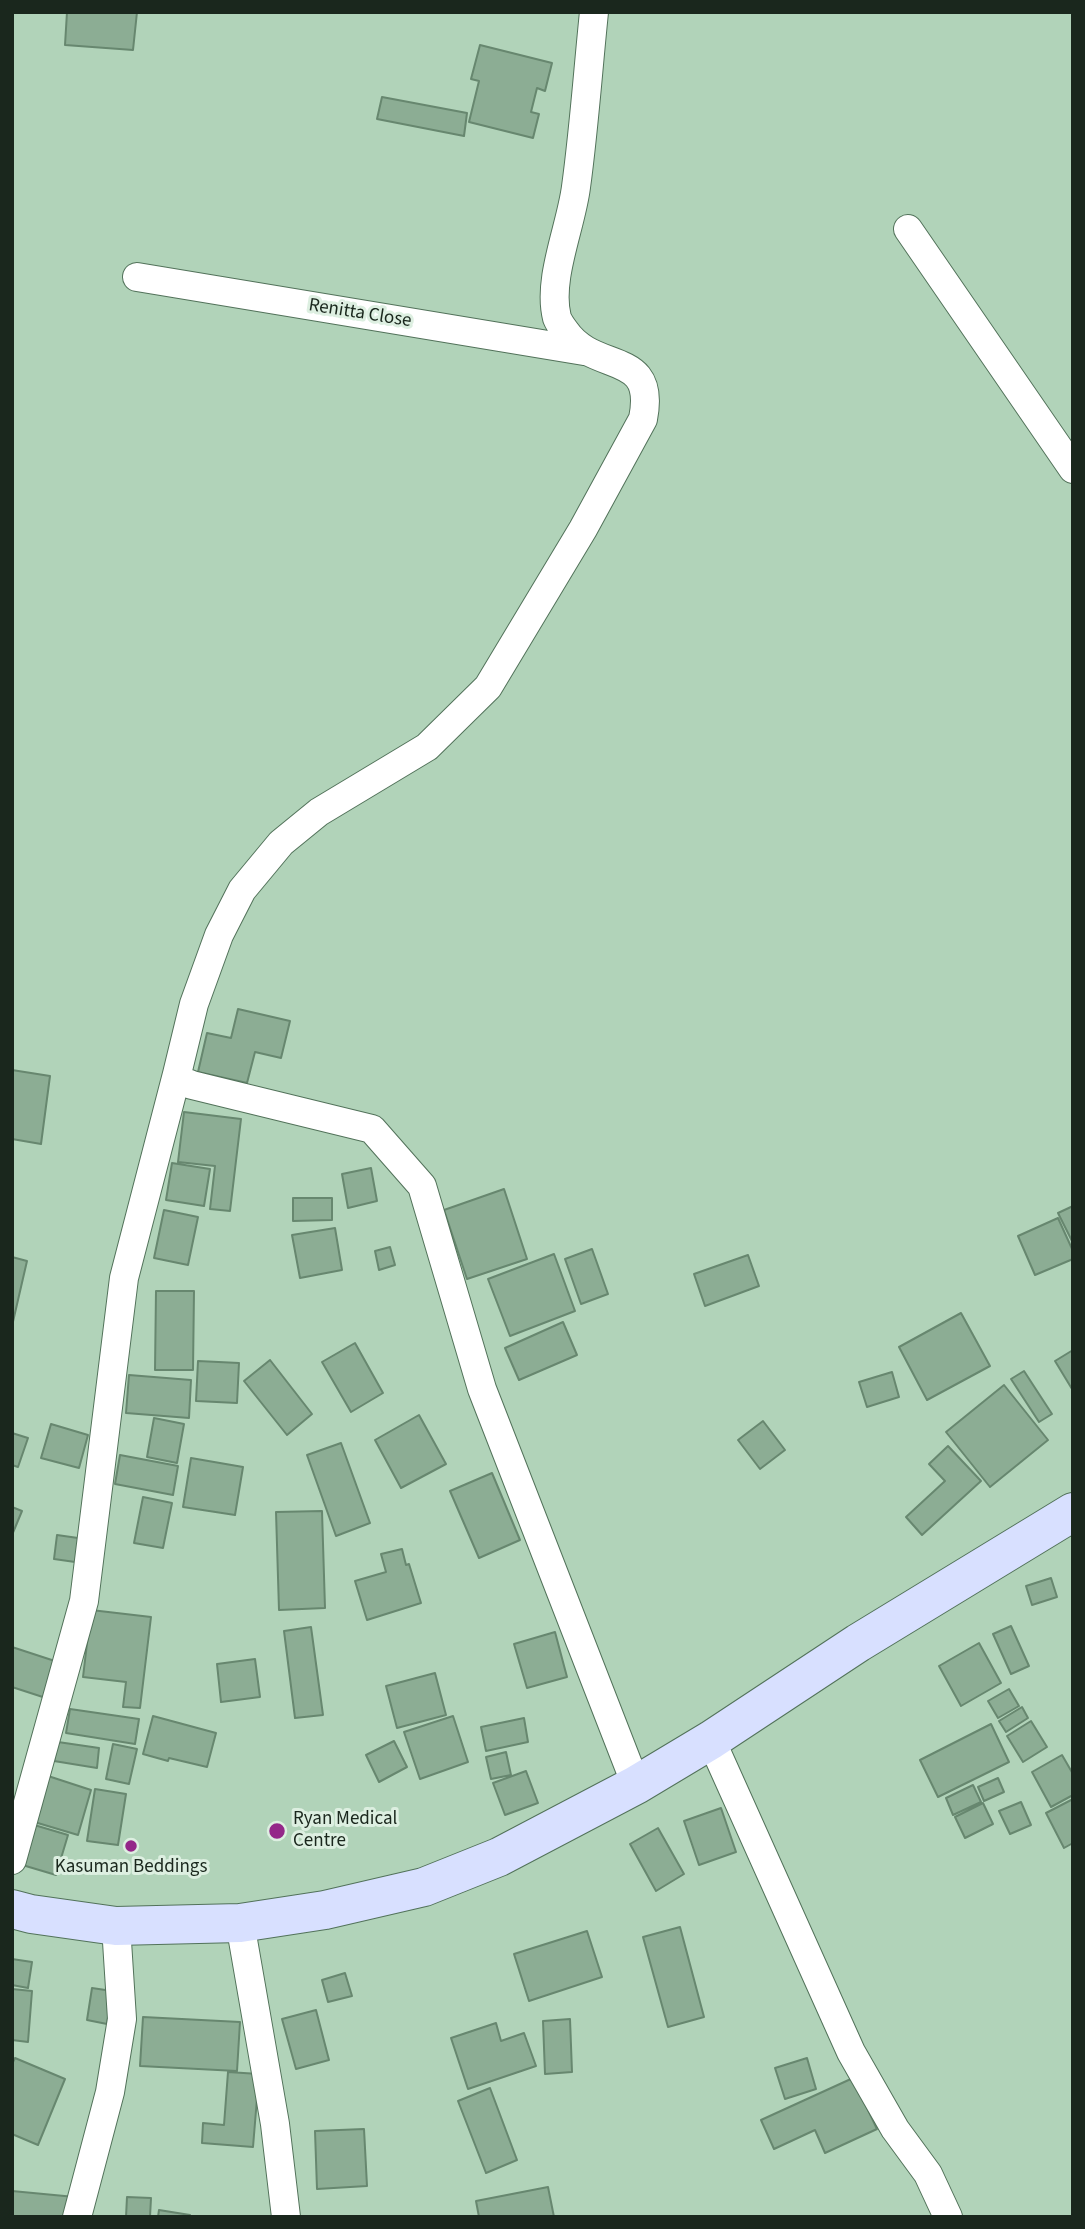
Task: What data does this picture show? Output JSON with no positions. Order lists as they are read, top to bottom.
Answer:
{
  "streets": {
    "street": ["Renitta Close"]
  },
  "places": ["Ryan Medical Centre", "Kasuman Beddings"]
}
